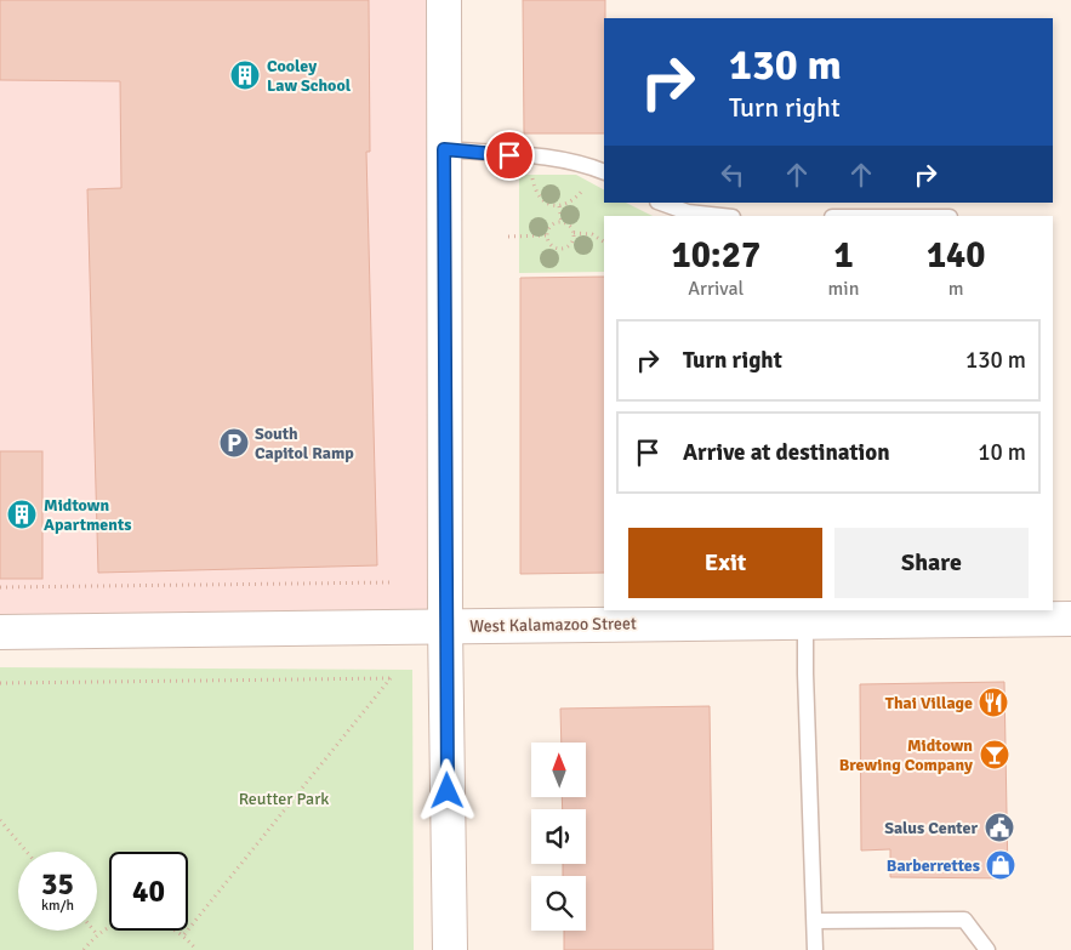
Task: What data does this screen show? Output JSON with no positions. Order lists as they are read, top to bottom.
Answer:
{
  "streets": {
    "street": ["West Kalamazoo Street"]
  },
  "parks": ["Reutter Park"],
  "places": {
    "building": ["Cooley Law School", "Midtown Apartments"],
    "parking": ["South Capitol Ramp"],
    "restaurant": ["Thai Village"],
    "bar": ["Midtown Brewing Company"],
    "public building": ["Salus Center"],
    "shop": ["Barberrettes"]
  },
  "north": "top",
  "page": {
    "turn": ["130 m", "Turn right"],
    "eta": [
      "10:27",
      "Arrival",
      "1",
      "min",
      "140",
      "m"
    ],
    "list": [
      {
        "name": "Turn right",
        "value": "130 m"
      },
      {
        "name": "Arrive at destination",
        "value": "10 m"
      }
    ],
    "buttons": ["Exit", "Share"],
    "speed": "35 km/h",
    "limit": "40"
  }
}
